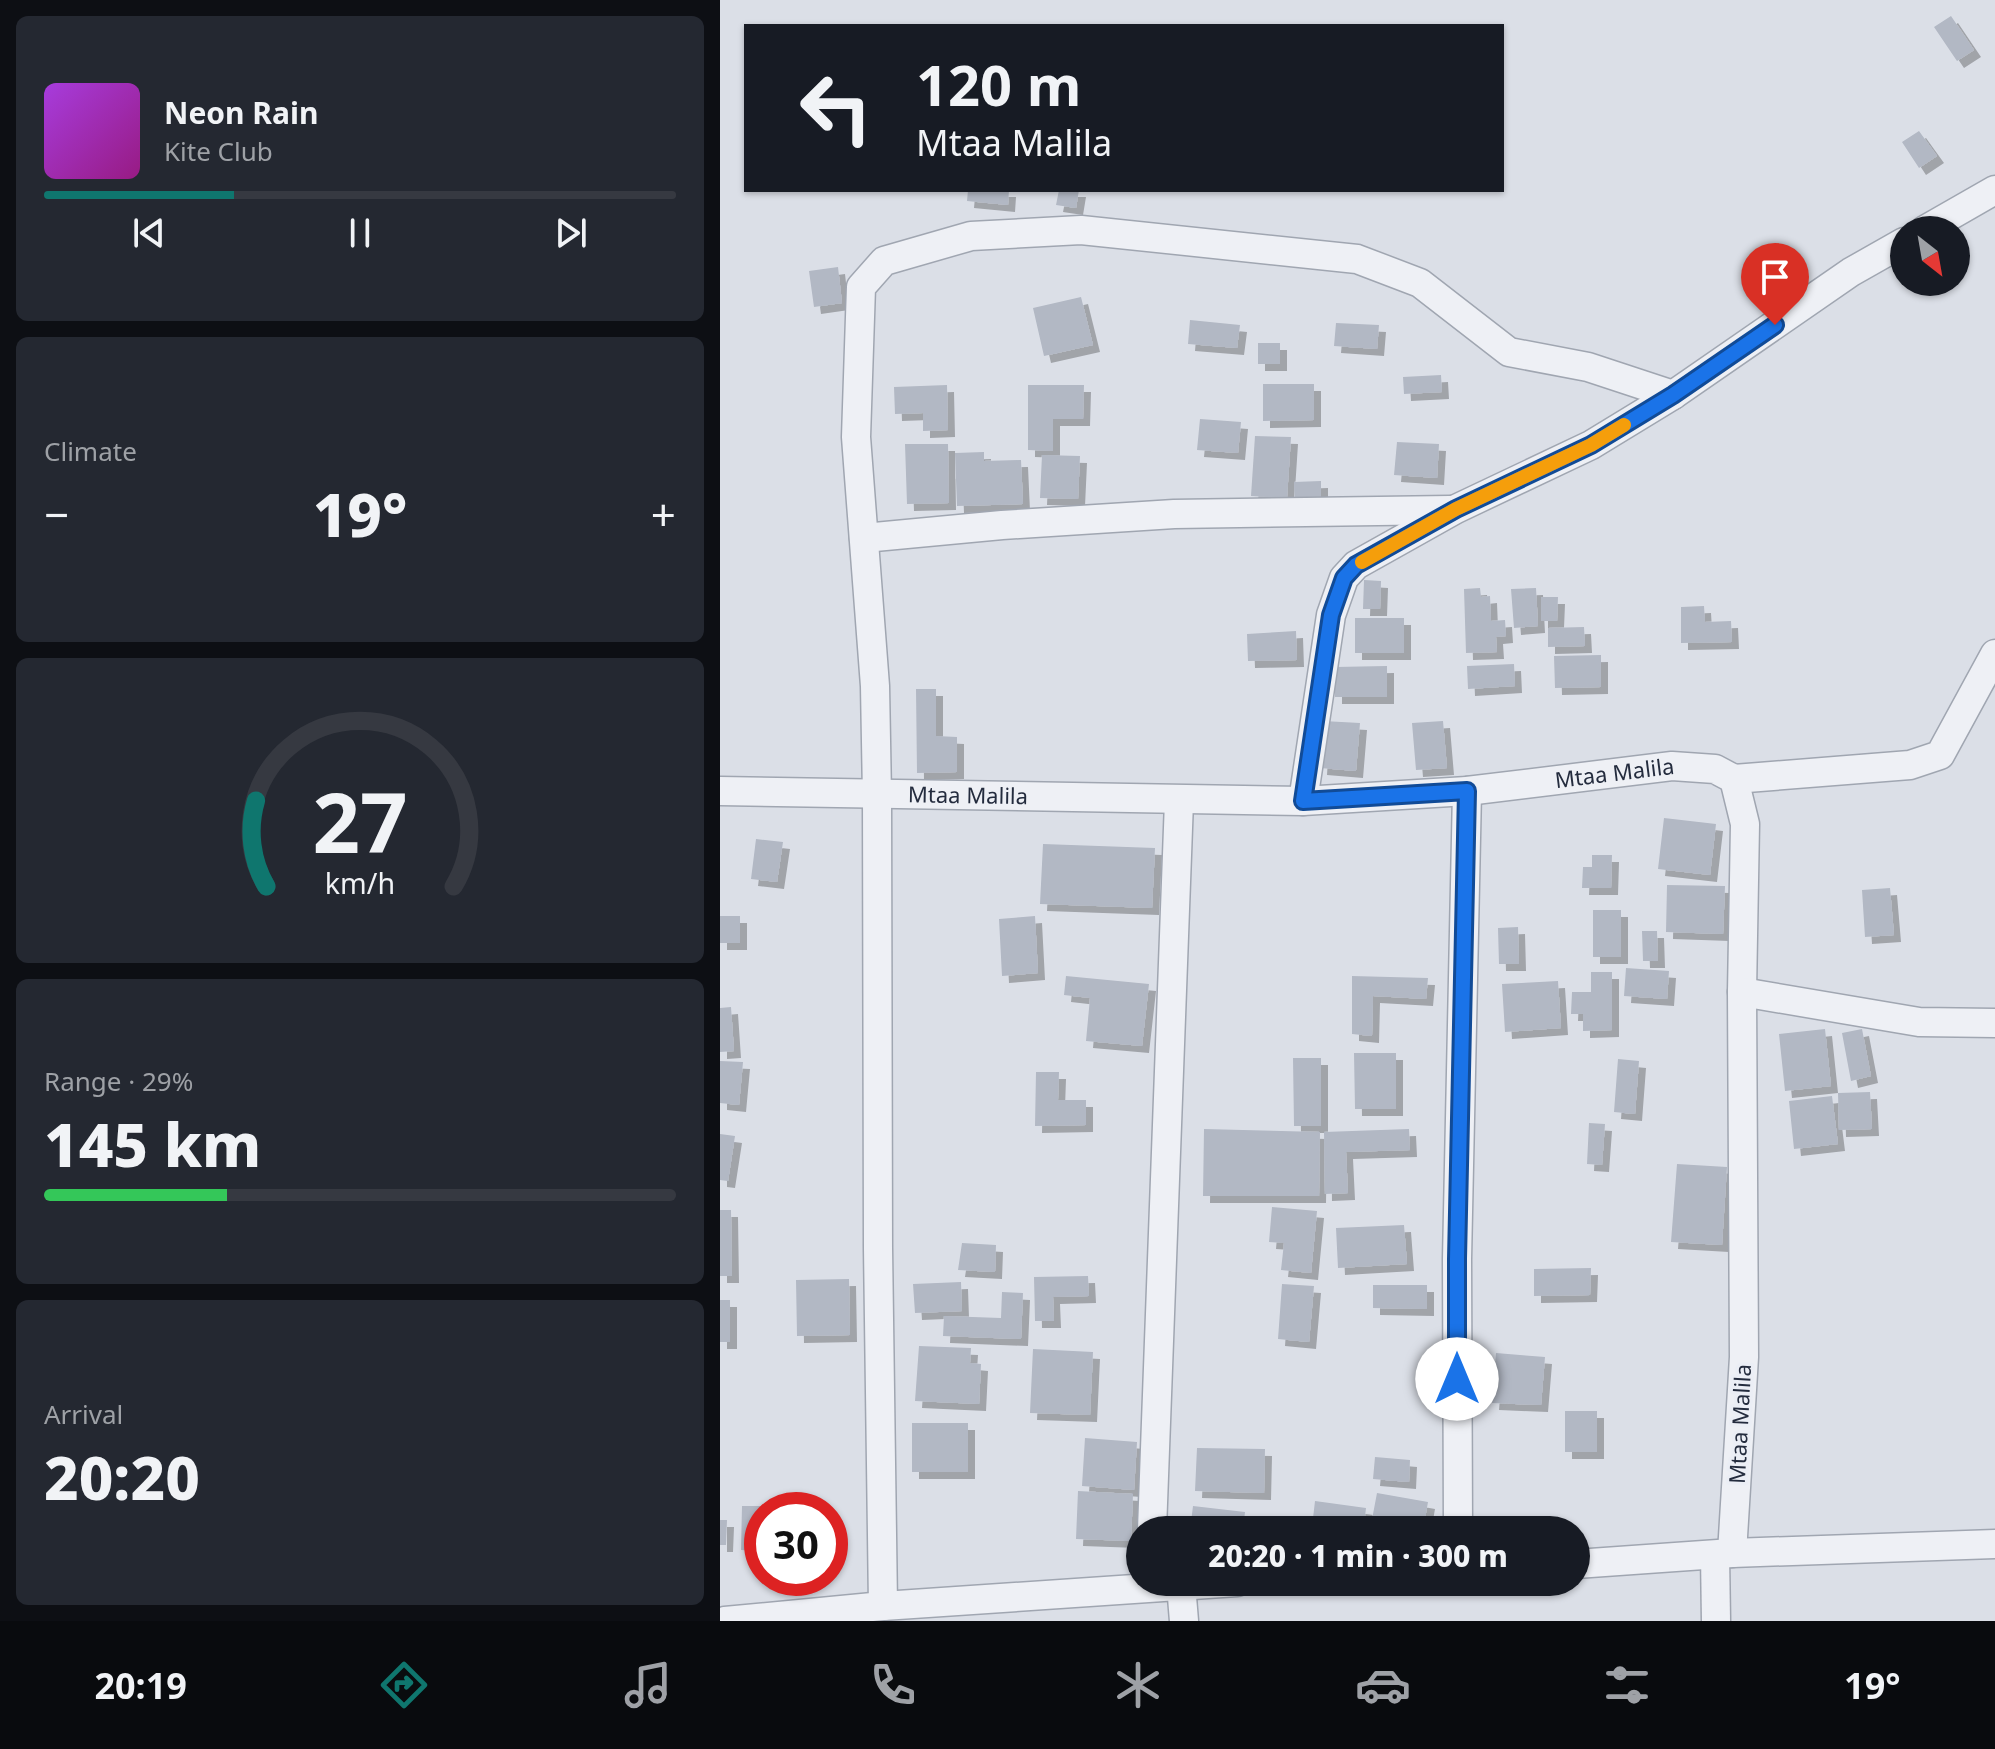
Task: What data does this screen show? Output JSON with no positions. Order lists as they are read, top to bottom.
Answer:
{
  "streets": {
    "street": ["Mtaa Malila"]
  },
  "north": "bottom right",
  "page": {
    "turn": ["120 m", "Mtaa Malila"],
    "song": ["Neon Rain", "Kite Club"],
    "tile": [
      "Climate",
      ["Range · 29%", "145 km"],
      ["Arrival", "20:20"]
    ],
    "heat": ["−", "19°", "+"],
    "limit": "30",
    "trip": "20:20 · 1 min · 300 m",
    "tabs": ["20:19", "19°"],
    "gauge": ["27", "km/h"]
  }
}
